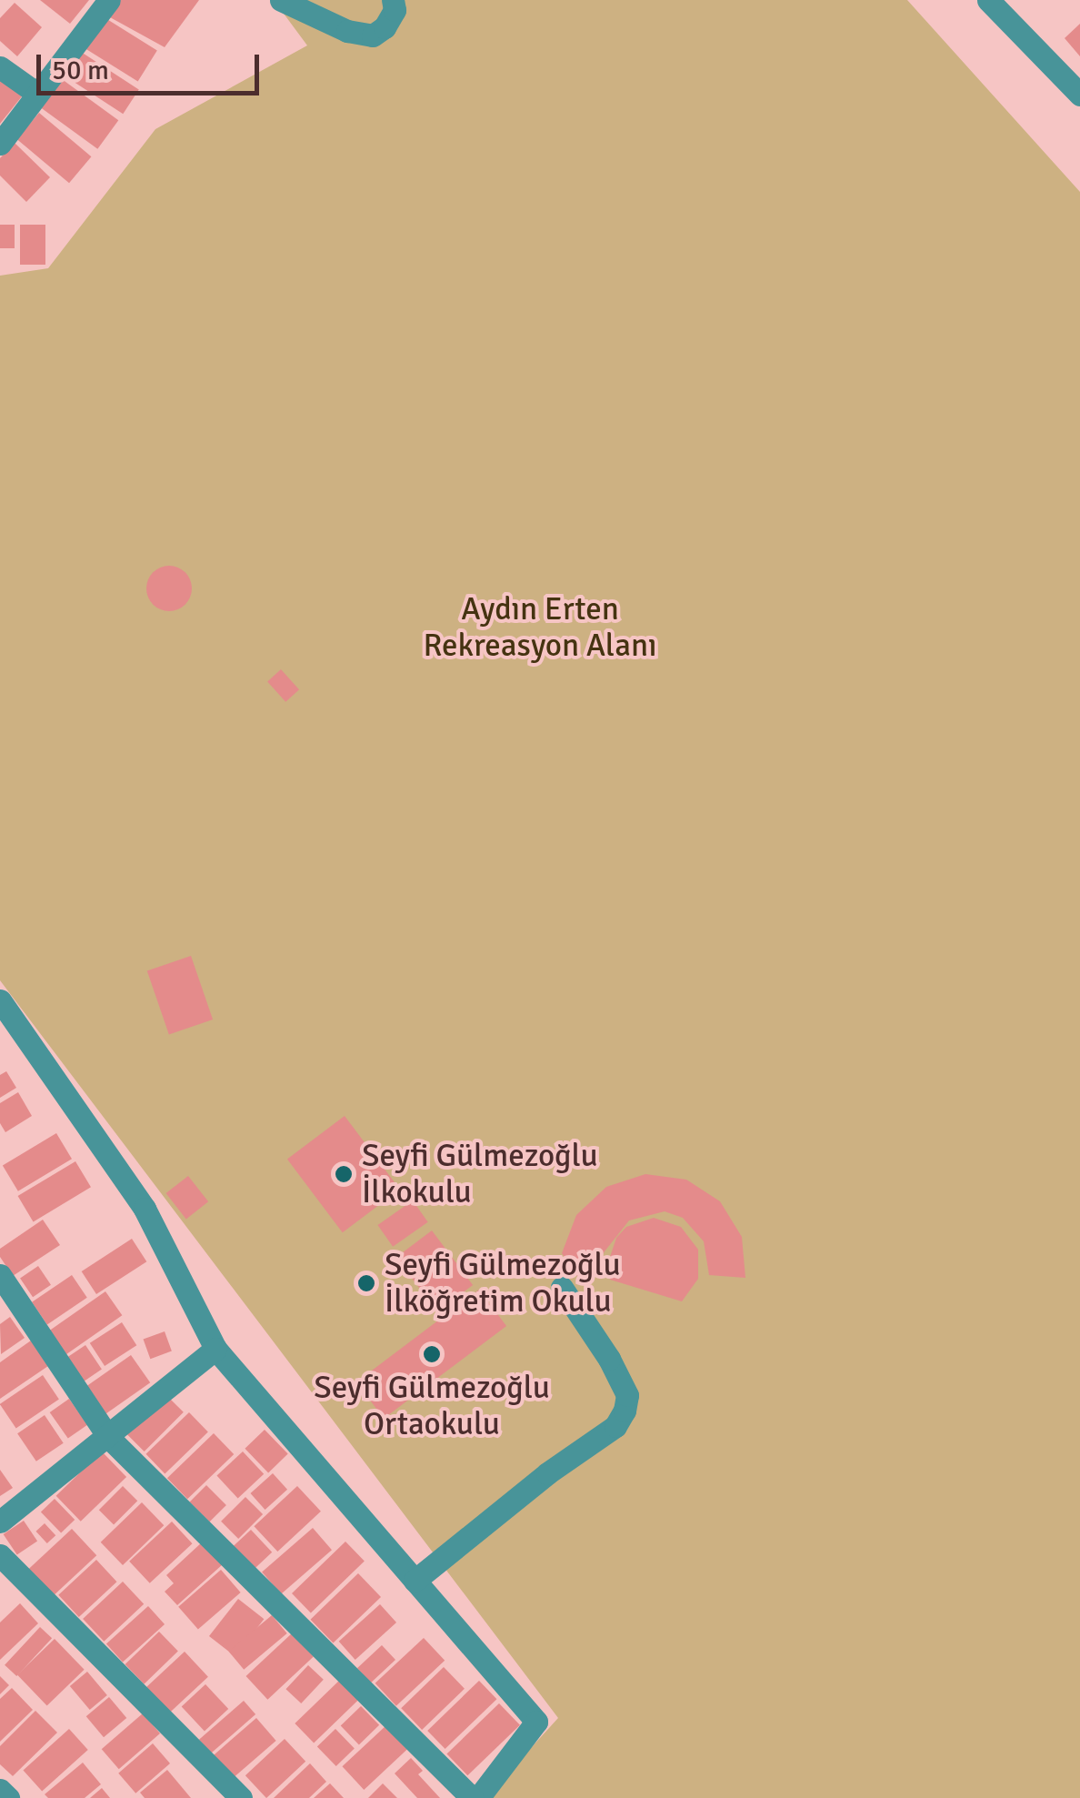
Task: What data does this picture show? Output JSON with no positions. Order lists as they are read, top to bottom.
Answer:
{
  "parks": ["Aydın Erten Rekreasyon Alanı"],
  "places": ["Seyfi Gülmezoğlu İlkokulu", "Seyfi Gülmezoğlu İlköğretim Okulu", "Seyfi Gülmezoğlu Ortaokulu"],
  "scale_bar": "50 m"
}
